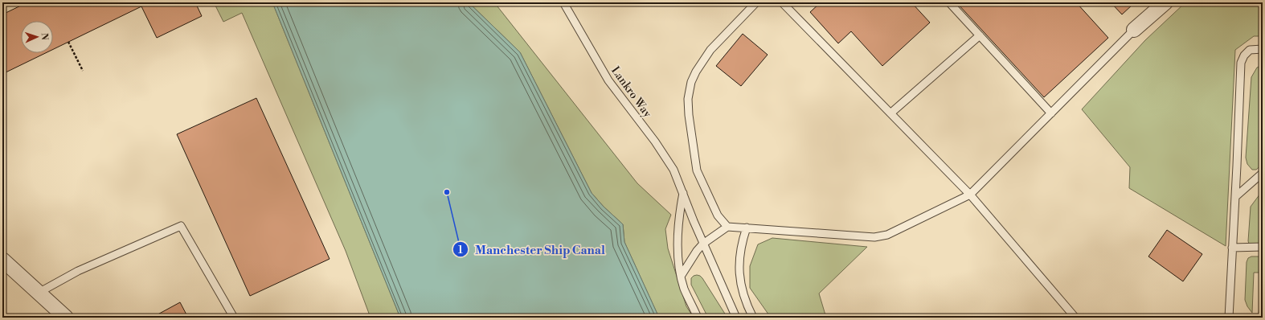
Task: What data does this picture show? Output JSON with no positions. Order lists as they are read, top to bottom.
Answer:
{
  "streets": {
    "lane": ["Lankro Way"]
  },
  "places": ["Manchester Ship Canal"],
  "north": "right"
}
